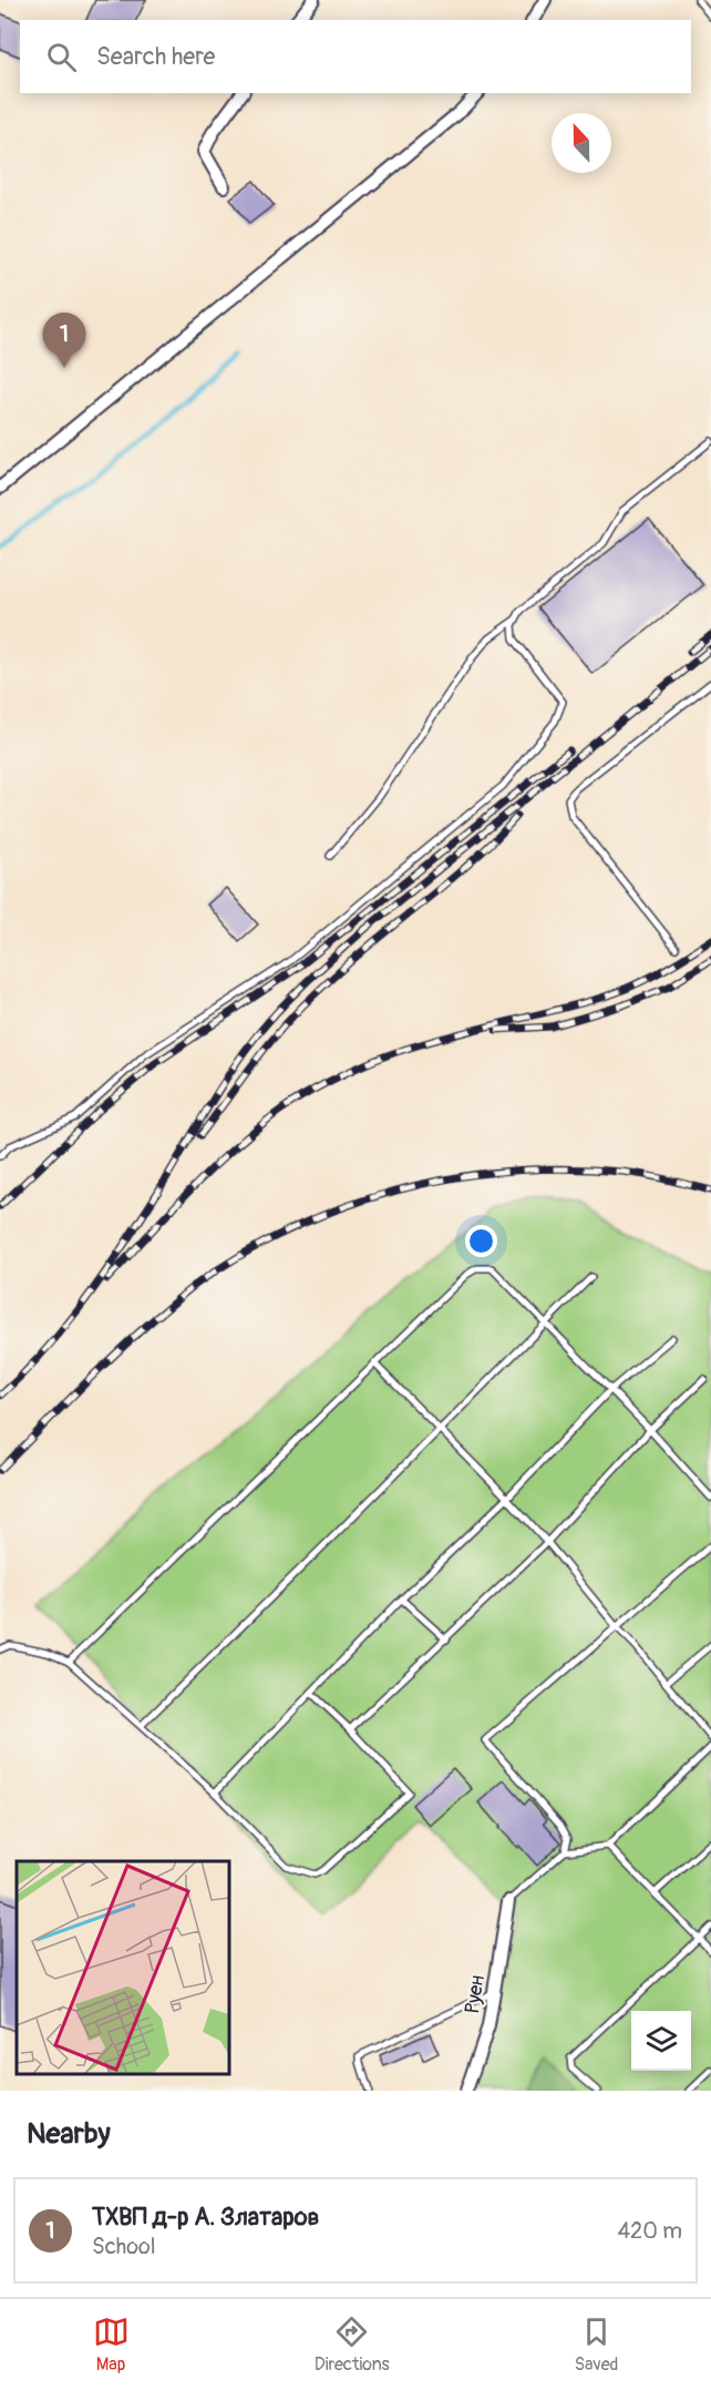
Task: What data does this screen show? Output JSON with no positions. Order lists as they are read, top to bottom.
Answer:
{
  "streets": {
    "street": ["Руен"]
  },
  "north": "top",
  "page": {
    "search": "Search here",
    "pins": "1",
    "heading": "Nearby",
    "list": [
      {
        "mark": "1",
        "name": "ТХВП д-р А. Златаров",
        "note": "School",
        "value": "420 m"
      }
    ],
    "nav": ["Map", "Directions", "Saved"]
  }
}
